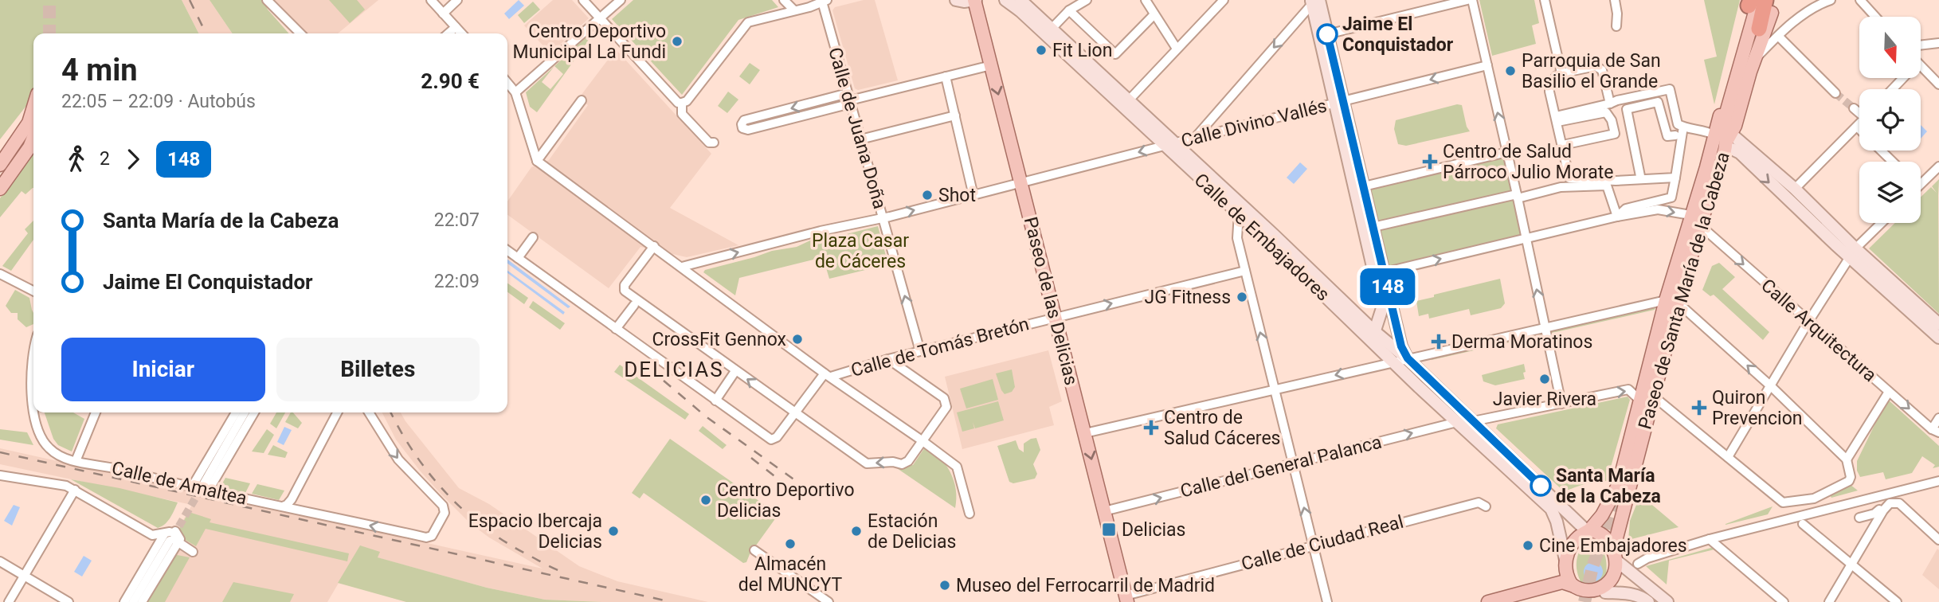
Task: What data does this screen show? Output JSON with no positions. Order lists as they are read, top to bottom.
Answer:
{
  "streets": {
    "main road": ["Calle de Embajadores", "Paseo de Santa María de la Cabeza", "Paseo de las Delicias"],
    "street": [
      "Calle Divino Vallés",
      "Calle de Juana Doña",
      "Calle Arquitectura",
      "Calle de Tomás Bretón",
      "Calle del General Palanca",
      "Calle de Amaltea",
      "Calle de Ciudad Real"
    ]
  },
  "crossings": [
    ["Calle Divino Vallés", "Calle de Juana Doña"],
    ["Calle Divino Vallés", "Calle de Embajadores"],
    ["Calle Divino Vallés", "Paseo de las Delicias"],
    ["Calle Divino Vallés", "Calle de Tomás Bretón"],
    ["Calle de Juana Doña", "Calle de Tomás Bretón"],
    ["Calle de Embajadores", "Paseo de Santa María de la Cabeza"],
    ["Calle de Embajadores", "Calle del General Palanca"],
    ["Paseo de Santa María de la Cabeza", "Calle Arquitectura"],
    ["Paseo de las Delicias", "Calle de Tomás Bretón"],
    ["Paseo de las Delicias", "Calle del General Palanca"],
    ["Paseo de las Delicias", "Calle de Ciudad Real"]
  ],
  "one_way": ["Calle de Juana Doña", "Calle del General Palanca"],
  "districts": ["DELICIAS"],
  "parks": ["Plaza Casar de Cáceres"],
  "places": {
    "other": [
      "Jaime El Conquistador",
      "Centro Deportivo Municipal La Fundi",
      "Fit Lion",
      "Parroquia de San Basilio el Grande",
      "Shot",
      "JG Fitness",
      "CrossFit Gennox",
      "Javier Rivera",
      "Santa María de la Cabeza",
      "Centro Deportivo Delicias",
      "Espacio Ibercaja Delicias",
      "Estación de Delicias",
      "Almacén del MUNCYT",
      "Cine Embajadores",
      "Museo del Ferrocarril de Madrid"
    ],
    "health": [
      "Centro de Salud Párroco Julio Morate",
      "Derma Moratinos",
      "Quiron Prevencion",
      "Centro de Salud Cáceres"
    ],
    "transit": ["Delicias"]
  },
  "lines": ["bus line 148"],
  "north": "bottom",
  "page": {
    "on_map": "148",
    "heading": ["4 min", "22:05 – 22:09 · Autobús", "2.90 €"],
    "legs": ["2", "148"],
    "list": [
      {
        "name": "Santa María de la Cabeza",
        "value": "22:07"
      },
      {
        "name": "Jaime El Conquistador",
        "value": "22:09"
      }
    ],
    "buttons": ["Iniciar", "Billetes"]
  }
}
